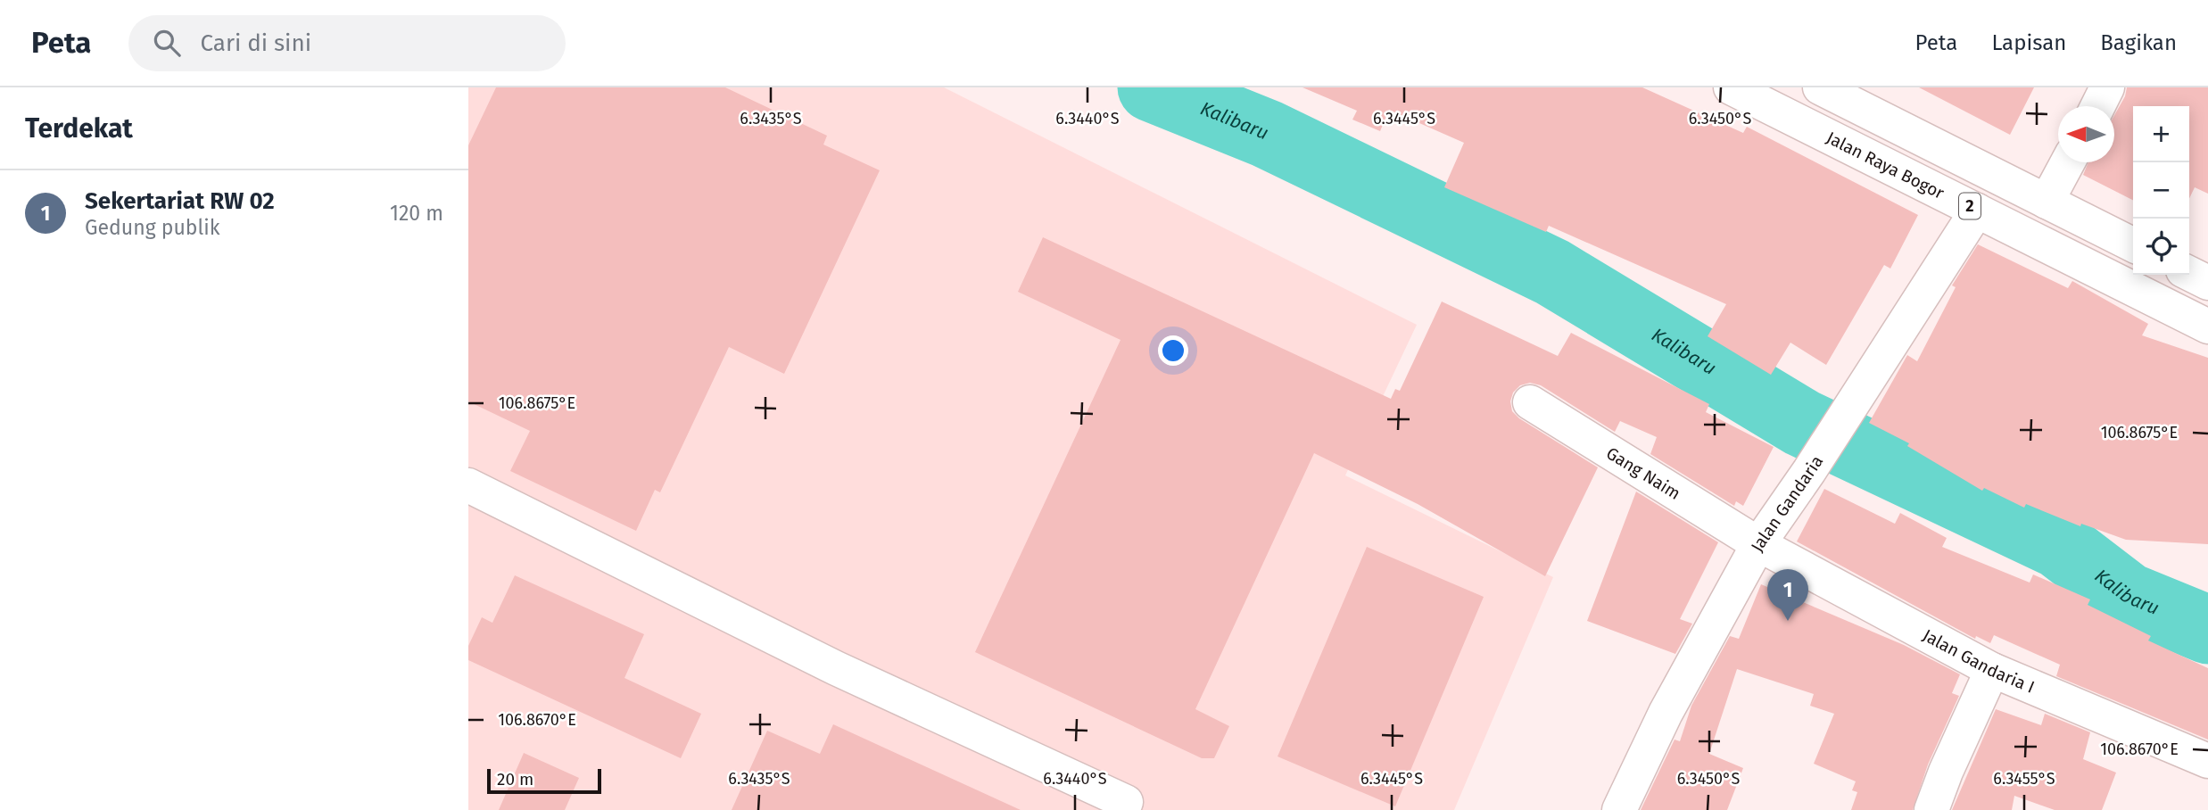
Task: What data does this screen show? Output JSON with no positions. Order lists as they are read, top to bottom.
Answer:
{
  "streets": {
    "main road": [
      "Jalan Raya Bogor",
      "2",
      "Gang Naim",
      "Jalan Gandaria",
      "Jalan Gandaria I"
    ]
  },
  "crossings": [
    ["Jalan Raya Bogor", "Jalan Gandaria"],
    ["Gang Naim", "Jalan Gandaria"],
    ["Gang Naim", "Jalan Gandaria I"],
    ["Jalan Gandaria", "Jalan Gandaria I"]
  ],
  "water": ["Kalibaru"],
  "scale_bar": "20 m",
  "north": "left",
  "page": {
    "header": "Peta",
    "search": "Cari di sini",
    "nav": ["Peta", "Lapisan", "Bagikan"],
    "heading": "Terdekat",
    "map_buttons": ["+", "−"],
    "list": [
      {
        "mark": "1",
        "name": "Sekertariat RW 02",
        "note": "Gedung publik",
        "value": "120 m"
      }
    ],
    "pins": "1",
    "scale": "20 m"
  },
  "coordinates": [
    "6.3435°S",
    "6.3440°S",
    "6.3445°S",
    "6.3450°S",
    "106.8675°E",
    "106.8670°E",
    "6.3455°S"
  ]
}
